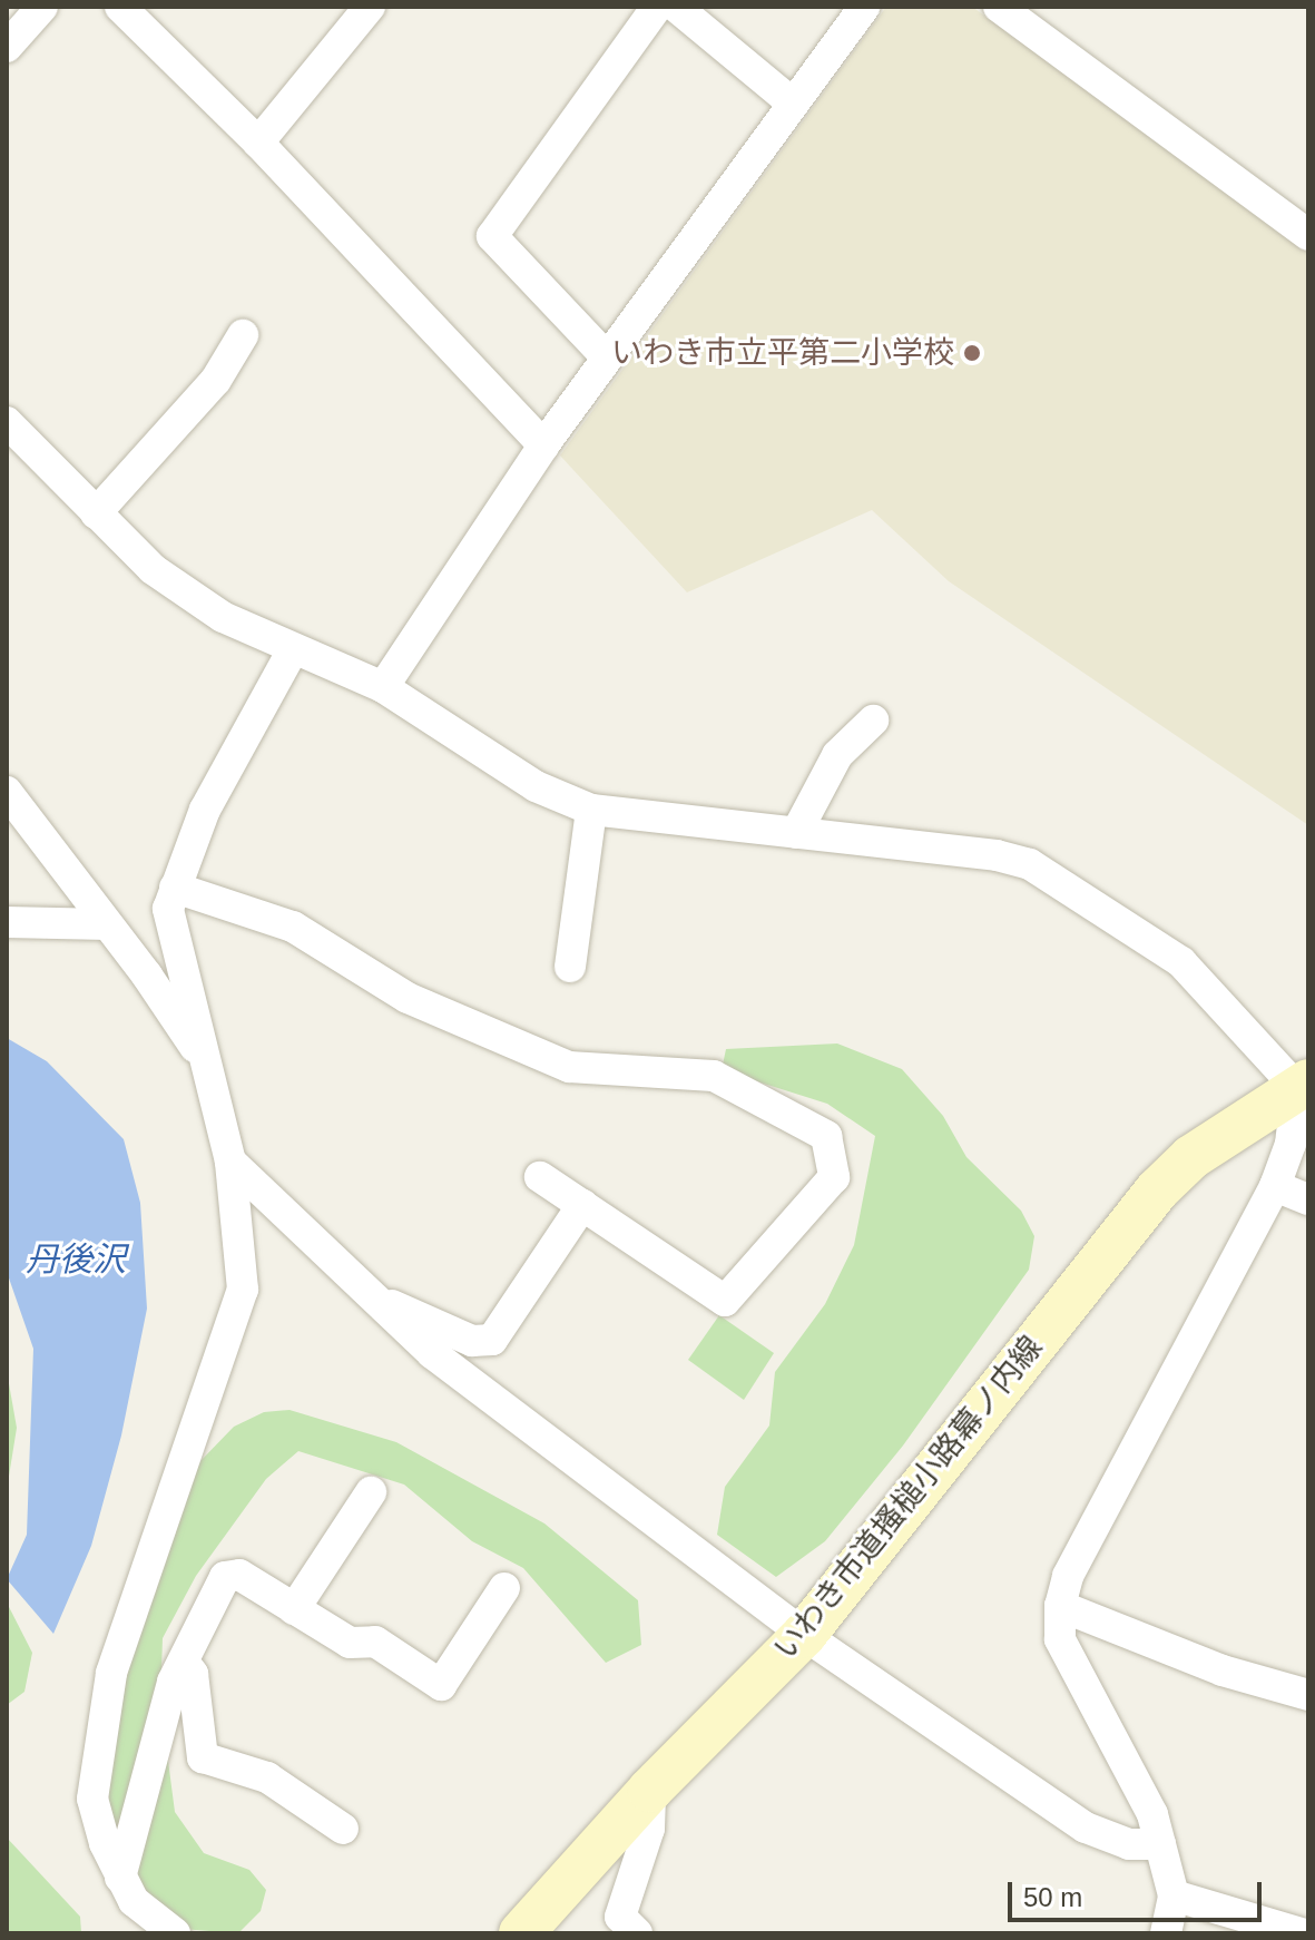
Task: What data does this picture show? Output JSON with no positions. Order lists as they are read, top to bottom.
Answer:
{
  "streets": {
    "street": ["いわき市道搔槌小路幕ノ内線"]
  },
  "water": ["丹後沢"],
  "places": ["いわき市立平第二小学校"],
  "scale_bar": "50 m"
}
